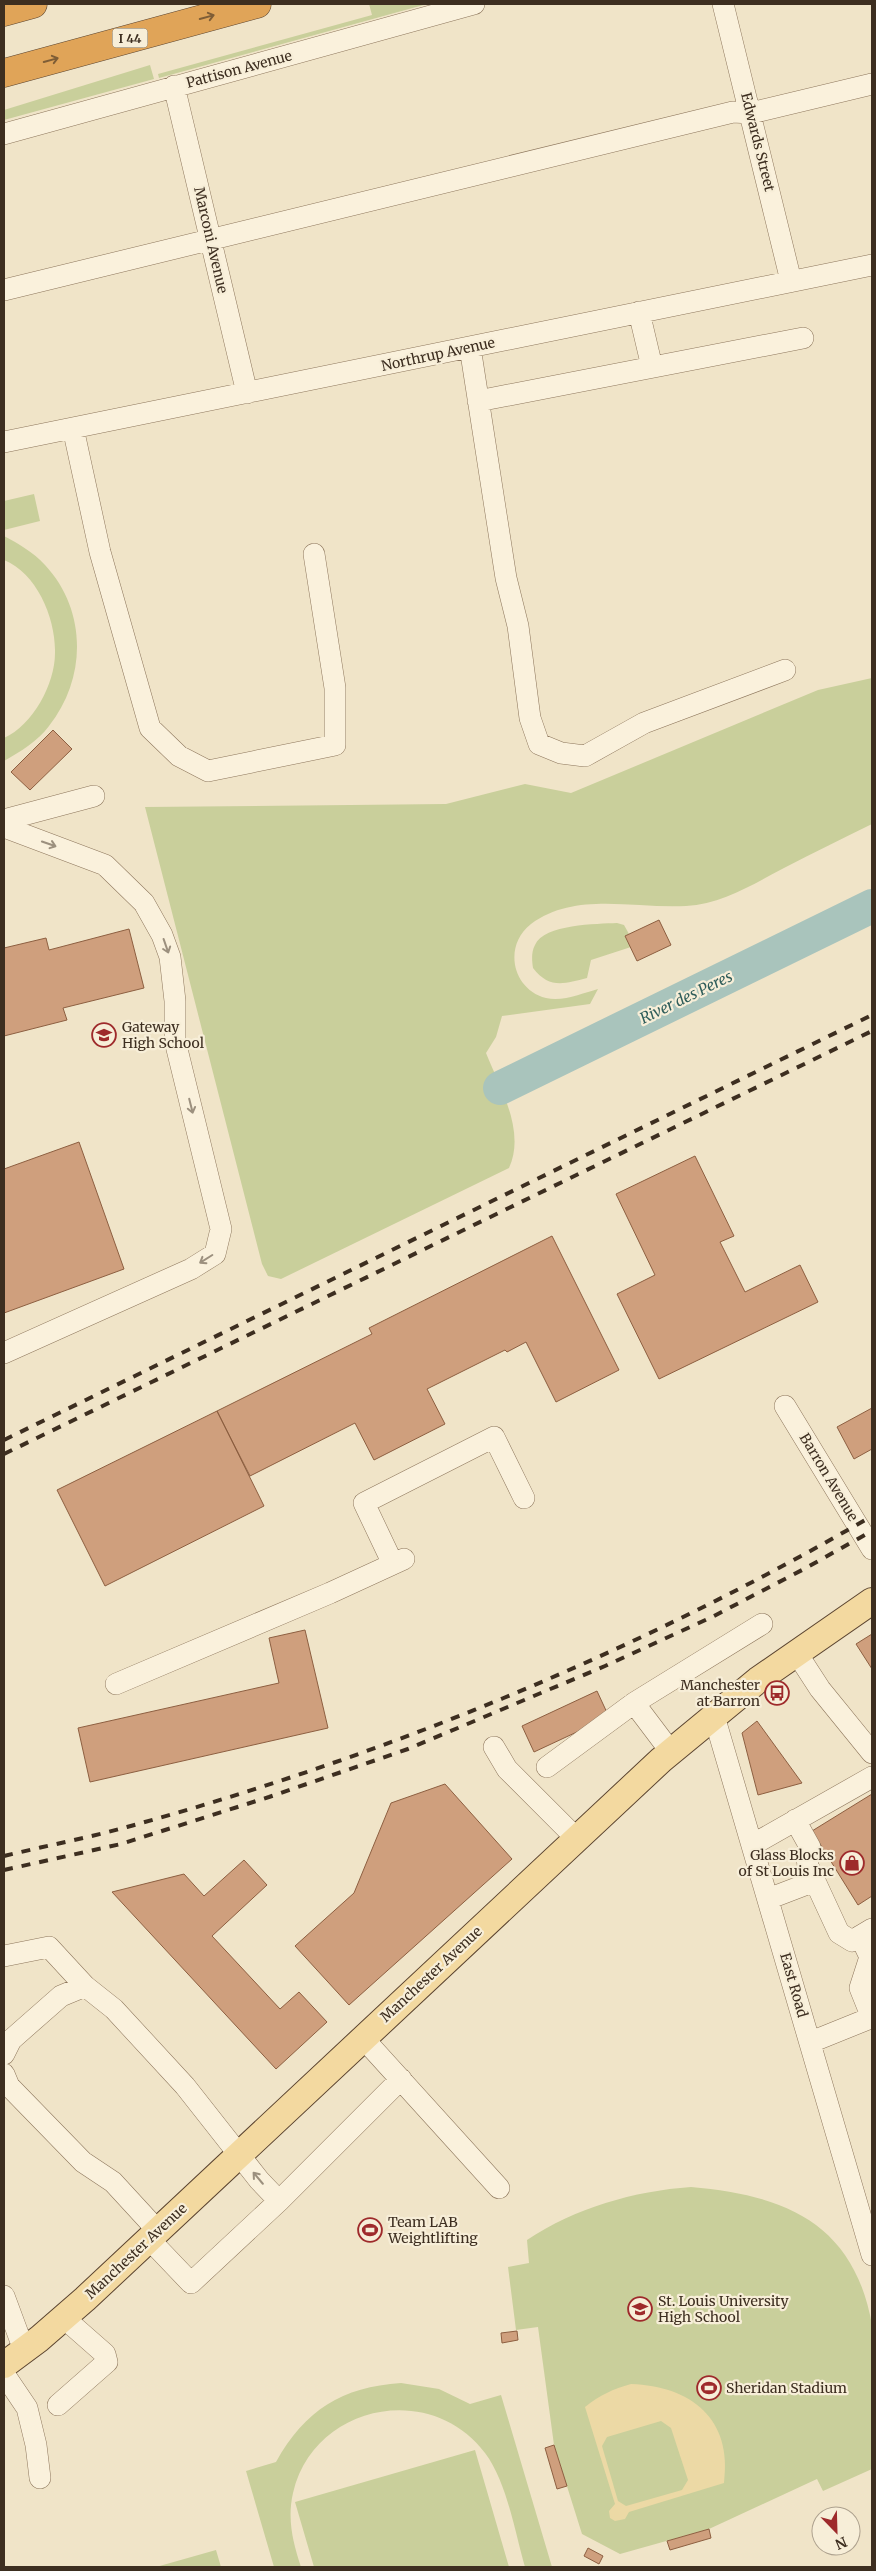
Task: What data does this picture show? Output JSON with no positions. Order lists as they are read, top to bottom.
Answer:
{
  "streets": {
    "highway": ["I 44"],
    "main road": ["Manchester Avenue"],
    "street": [
      "Pattison Avenue",
      "Edwards Street",
      "Marconi Avenue",
      "Northrup Avenue",
      "Barron Avenue",
      "East Road"
    ]
  },
  "crossings": [
    ["Pattison Avenue", "Marconi Avenue"],
    ["Edwards Street", "Northrup Avenue"],
    ["Marconi Avenue", "Northrup Avenue"],
    ["Manchester Avenue", "East Road"]
  ],
  "water": ["River des Peres"],
  "places": {
    "school or university": ["Gateway High School", "St. Louis University High School"],
    "bus stop": ["Manchester at Barron"],
    "shop": ["Glass Blocks of St Louis Inc"],
    "sports": ["Team LAB Weightlifting", "Sheridan Stadium"]
  },
  "north": "bottom right"
}
